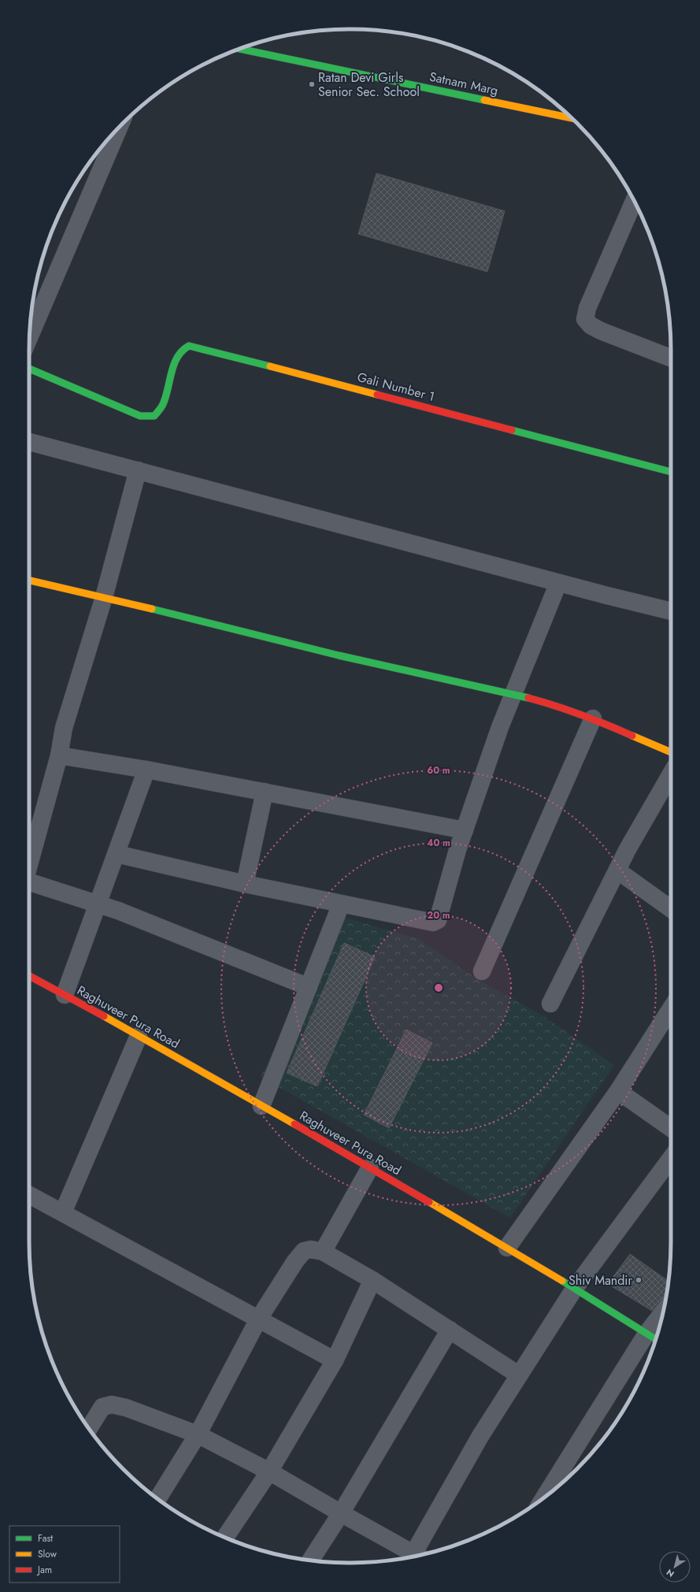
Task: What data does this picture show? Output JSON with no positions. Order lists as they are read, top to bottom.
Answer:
{
  "streets": {
    "street": ["Satnam Marg", "Gali Number 1", "Raghuveer Pura Road"]
  },
  "places": ["Ratan Devi Girls Senior Sec. School", "Shiv Mandir"],
  "legend": ["Fast", "Slow", "Jam"],
  "north": "bottom left",
  "rings": ["60 m", "40 m", "20 m"]
}
